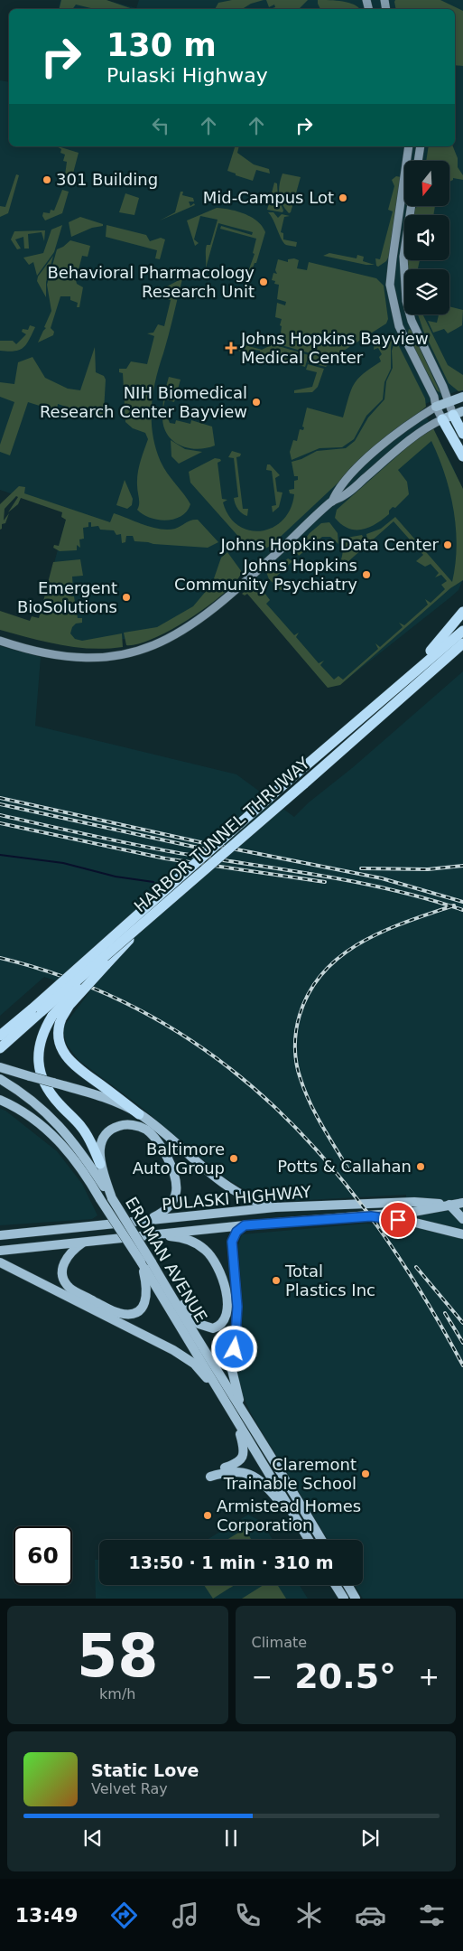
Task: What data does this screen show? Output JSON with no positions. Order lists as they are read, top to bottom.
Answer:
{
  "streets": {
    "highway": ["HARBOR TUNNEL THRUWAY"],
    "main road": ["PULASKI HIGHWAY", "ERDMAN AVENUE"]
  },
  "places": {
    "other": [
      "301 Building",
      "Mid-Campus Lot",
      "Behavioral Pharmacology Research Unit",
      "NIH Biomedical Research Center Bayview",
      "Johns Hopkins Data Center",
      "Johns Hopkins Community Psychiatry",
      "Emergent BioSolutions",
      "Baltimore Auto Group",
      "Potts & Callahan",
      "Total Plastics Inc",
      "Claremont Trainable School",
      "Armistead Homes Corporation"
    ],
    "health": ["Johns Hopkins Bayview Medical Center"]
  },
  "north": "bottom",
  "page": {
    "turn": ["130 m", "Pulaski Highway"],
    "limit": "60",
    "trip": "13:50 · 1 min · 310 m",
    "tile": [
      ["58", "km/h"],
      "Climate"
    ],
    "heat": ["−", "20.5°", "+"],
    "song": ["Static Love", "Velvet Ray"],
    "tabs": "13:49"
  }
}
